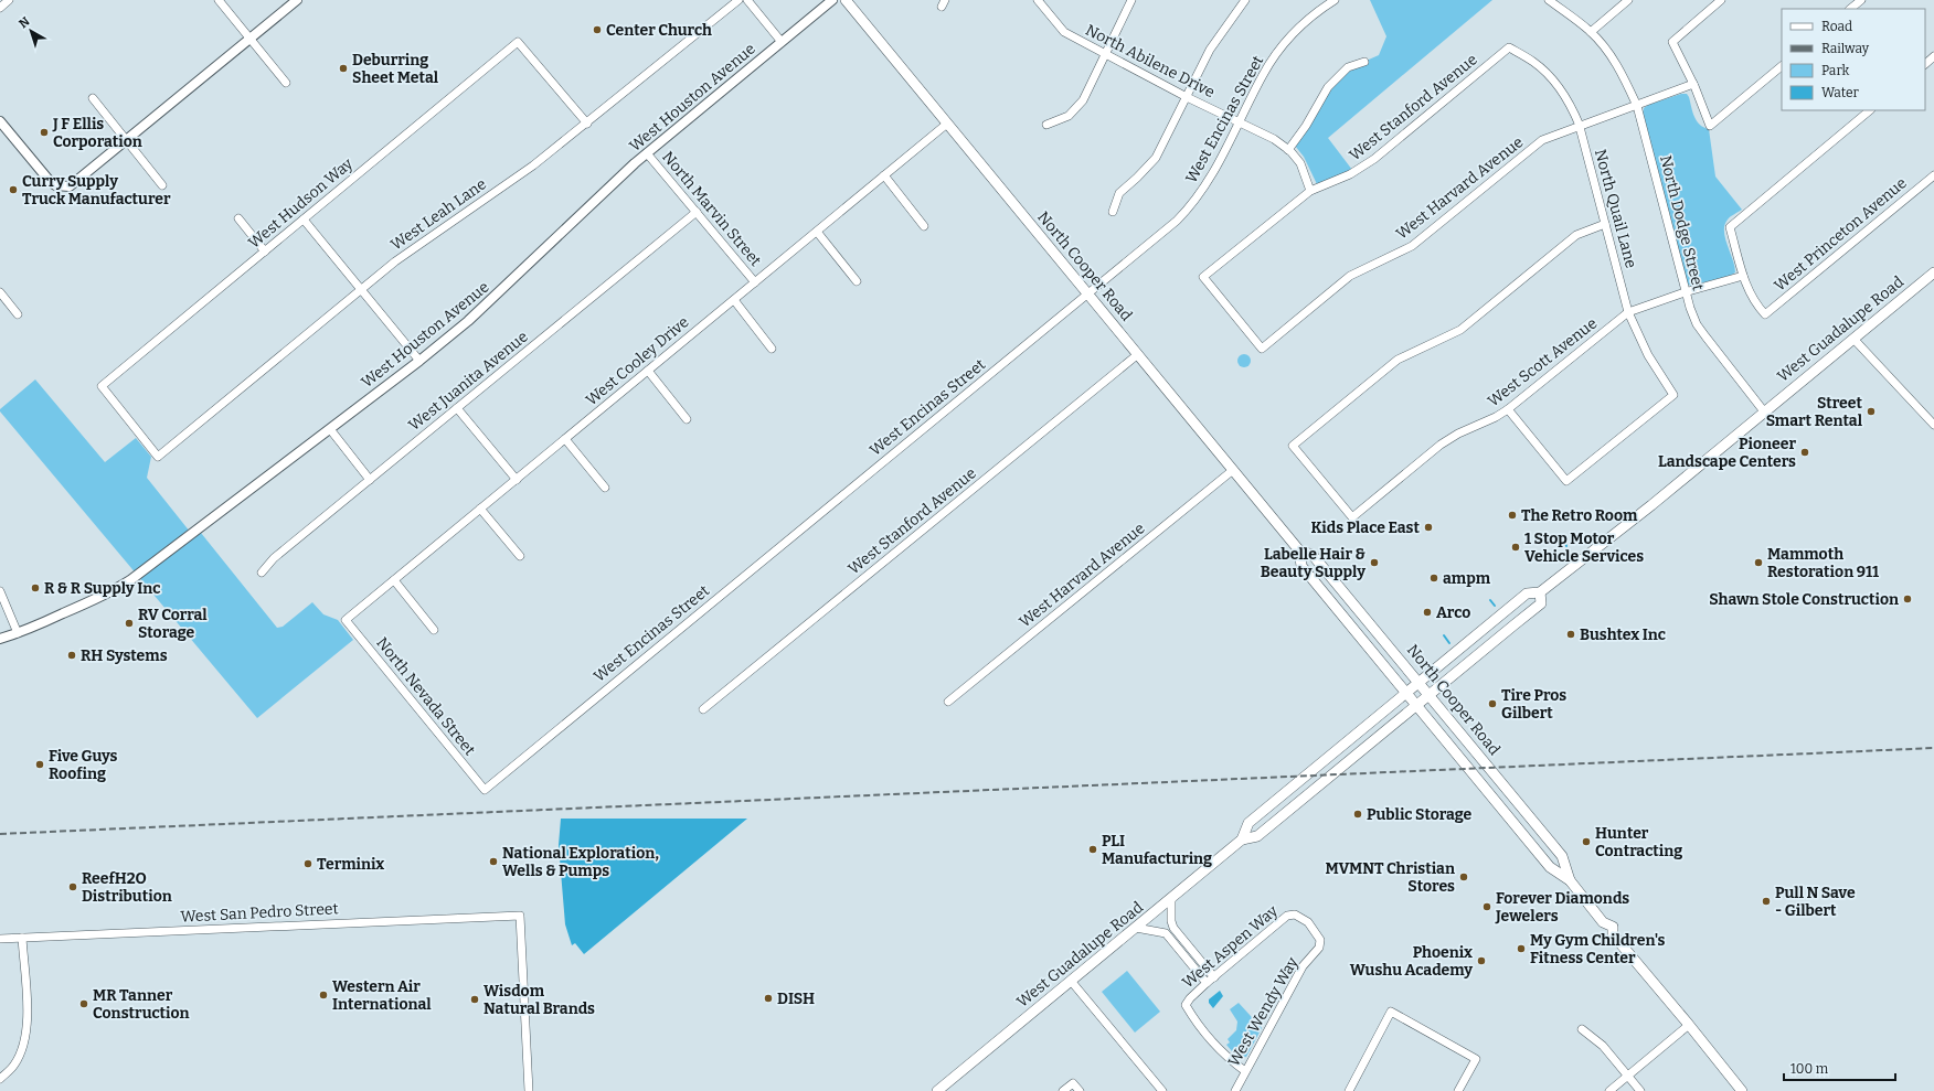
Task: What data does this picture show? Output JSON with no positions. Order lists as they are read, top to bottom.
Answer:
{
  "streets": {
    "main road": ["North Cooper Road", "West Guadalupe Road"],
    "street": [
      "North Abilene Drive",
      "West Houston Avenue",
      "West Stanford Avenue",
      "West Encinas Street",
      "West Harvard Avenue",
      "West Hudson Way",
      "North Marvin Street",
      "North Quail Lane",
      "West Leah Lane",
      "North Dodge Street",
      "West Princeton Avenue",
      "West Cooley Drive",
      "West Scott Avenue",
      "West Juanita Avenue",
      "North Nevada Street",
      "West San Pedro Street",
      "West Aspen Way",
      "West Wendy Way"
    ]
  },
  "crossings": [
    ["North Abilene Drive", "West Stanford Avenue"],
    ["North Abilene Drive", "West Encinas Street"],
    ["West Houston Avenue", "North Marvin Street"],
    ["West Stanford Avenue", "West Harvard Avenue"],
    ["West Stanford Avenue", "North Quail Lane"],
    ["West Stanford Avenue", "North Cooper Road"],
    ["West Encinas Street", "North Cooper Road"],
    ["West Encinas Street", "North Nevada Street"],
    ["West Harvard Avenue", "North Quail Lane"],
    ["West Harvard Avenue", "North Dodge Street"],
    ["West Harvard Avenue", "North Cooper Road"],
    ["West Hudson Way", "West Leah Lane"],
    ["North Marvin Street", "West Cooley Drive"],
    ["North Marvin Street", "West Juanita Avenue"],
    ["North Quail Lane", "West Scott Avenue"],
    ["North Dodge Street", "West Guadalupe Road"],
    ["North Dodge Street", "West Scott Avenue"],
    ["West Princeton Avenue", "West Scott Avenue"],
    ["North Cooper Road", "West Guadalupe Road"],
    ["North Cooper Road", "West Cooley Drive"],
    ["West Cooley Drive", "North Nevada Street"],
    ["West Aspen Way", "West Wendy Way"]
  ],
  "places": [
    "Center Church",
    "Deburring Sheet Metal",
    "J F Ellis Corporation",
    "Curry Supply Truck Manufacturer",
    "Street Smart Rental",
    "Pioneer Landscape Centers",
    "The Retro Room",
    "Kids Place East",
    "1 Stop Motor Vehicle Services",
    "Labelle Hair & Beauty Supply",
    "Mammoth Restoration 911",
    "ampm",
    "R & R Supply Inc",
    "Shawn Stole Construction",
    "Arco",
    "RV Corral Storage",
    "Bushtex Inc",
    "RH Systems",
    "Tire Pros Gilbert",
    "Five Guys Roofing",
    "Public Storage",
    "Hunter Contracting",
    "PLI Manufacturing",
    "National Exploration, Wells & Pumps",
    "Terminix",
    "MVMNT Christian Stores",
    "ReefH2O Distribution",
    "Pull N Save - Gilbert",
    "Forever Diamonds Jewelers",
    "My Gym Children's Fitness Center",
    "Phoenix Wushu Academy",
    "Western Air International",
    "DISH",
    "Wisdom Natural Brands",
    "MR Tanner Construction"
  ],
  "legend": [
    "Road",
    "Railway",
    "Park",
    "Water"
  ],
  "scale_bar": "100 m",
  "north": "top left"
}
